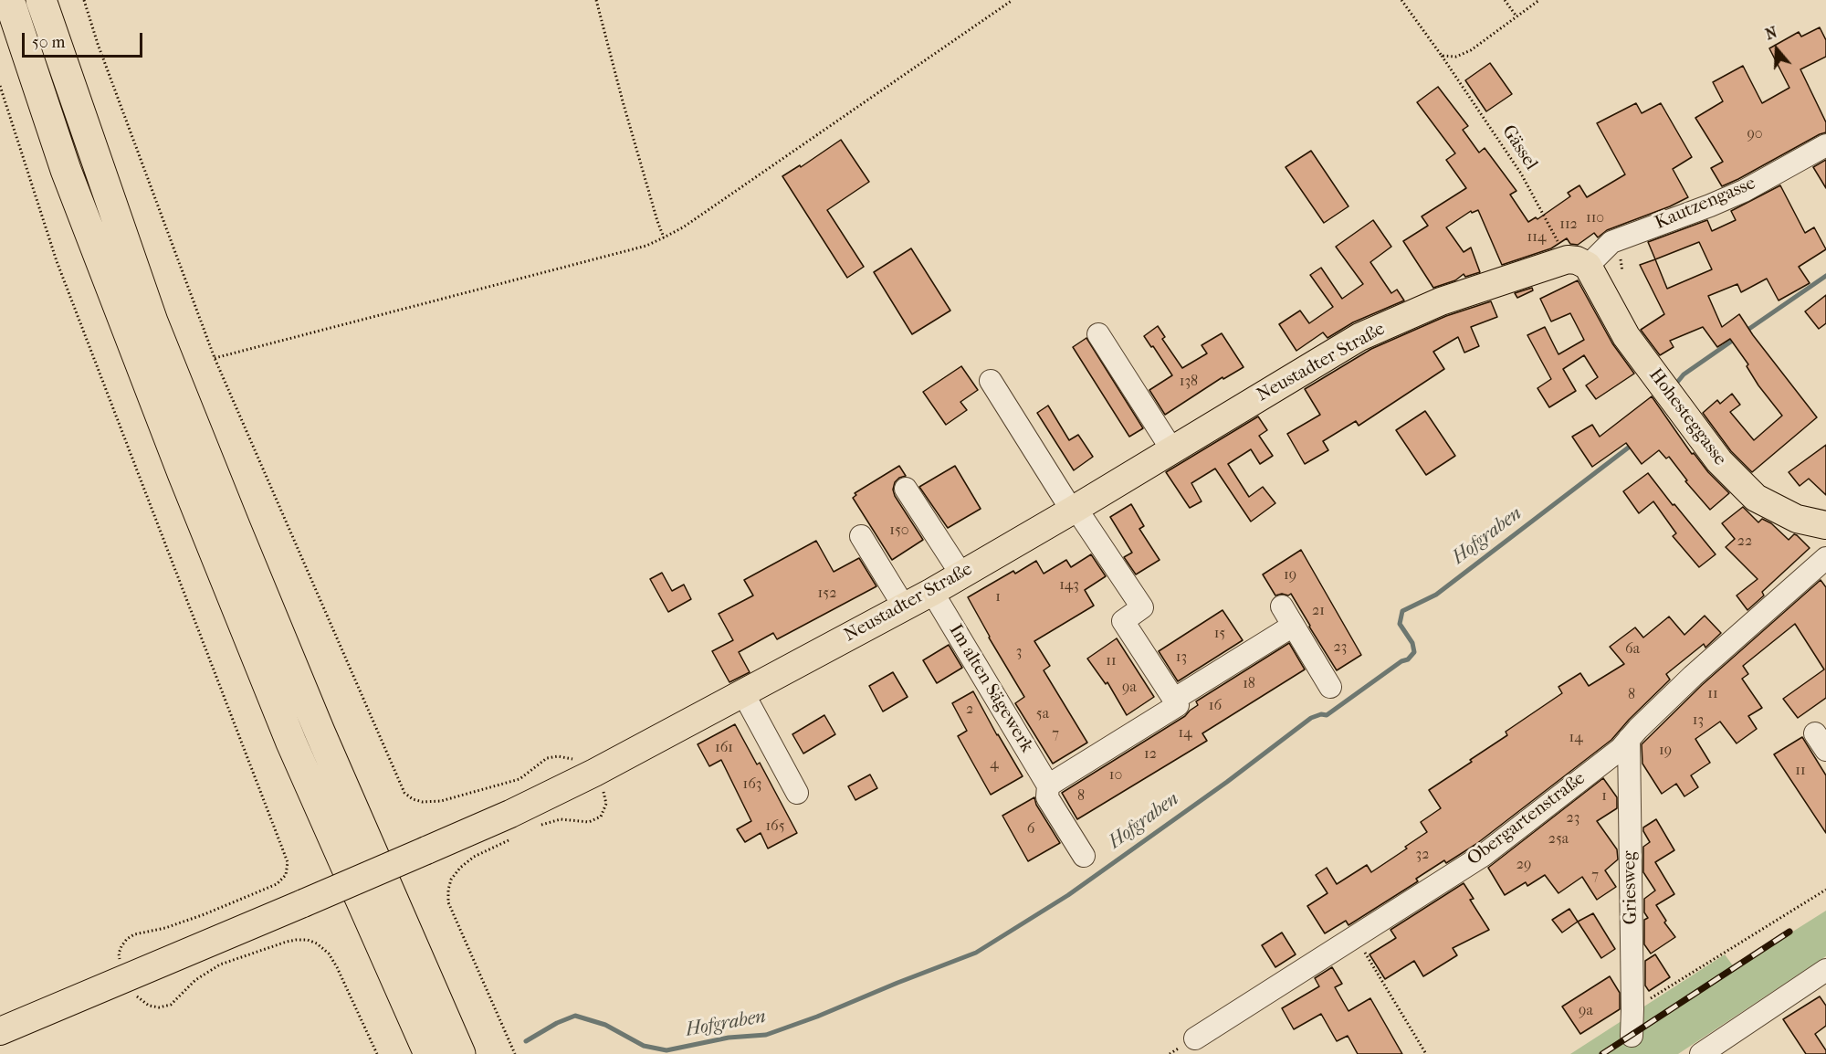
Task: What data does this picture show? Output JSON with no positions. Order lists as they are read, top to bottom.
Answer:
{
  "streets": {
    "main road": ["Neustadter Straße", "Hohesteggasse"],
    "street": [
      "Kautzengasse",
      "Im alten Sägewerk",
      "Obergartenstraße",
      "Griesweg"
    ],
    "path": ["Gässel"]
  },
  "crossings": [
    ["Gässel", "Kautzengasse"],
    ["Gässel", "Neustadter Straße"],
    ["Gässel", "Hohesteggasse"],
    ["Kautzengasse", "Neustadter Straße"],
    ["Kautzengasse", "Hohesteggasse"],
    ["Neustadter Straße", "Hohesteggasse"],
    ["Neustadter Straße", "Im alten Sägewerk"],
    ["Obergartenstraße", "Griesweg"]
  ],
  "water": ["Hofgraben"],
  "house_numbers": [
    "90",
    "110",
    "112",
    "114",
    "138",
    "150",
    "22",
    "19",
    "143",
    "152",
    "1",
    "21",
    "15",
    "23",
    "6a",
    "3",
    "13",
    "11",
    "18",
    "9a",
    "11",
    "8",
    "16",
    "2",
    "5a",
    "13",
    "14",
    "7",
    "14",
    "161",
    "19",
    "12",
    "4",
    "11",
    "10",
    "163",
    "8",
    "1",
    "23",
    "165",
    "6",
    "25a",
    "32",
    "29",
    "7",
    "9a"
  ],
  "scale_bar": "50 m",
  "north": "top"
}
